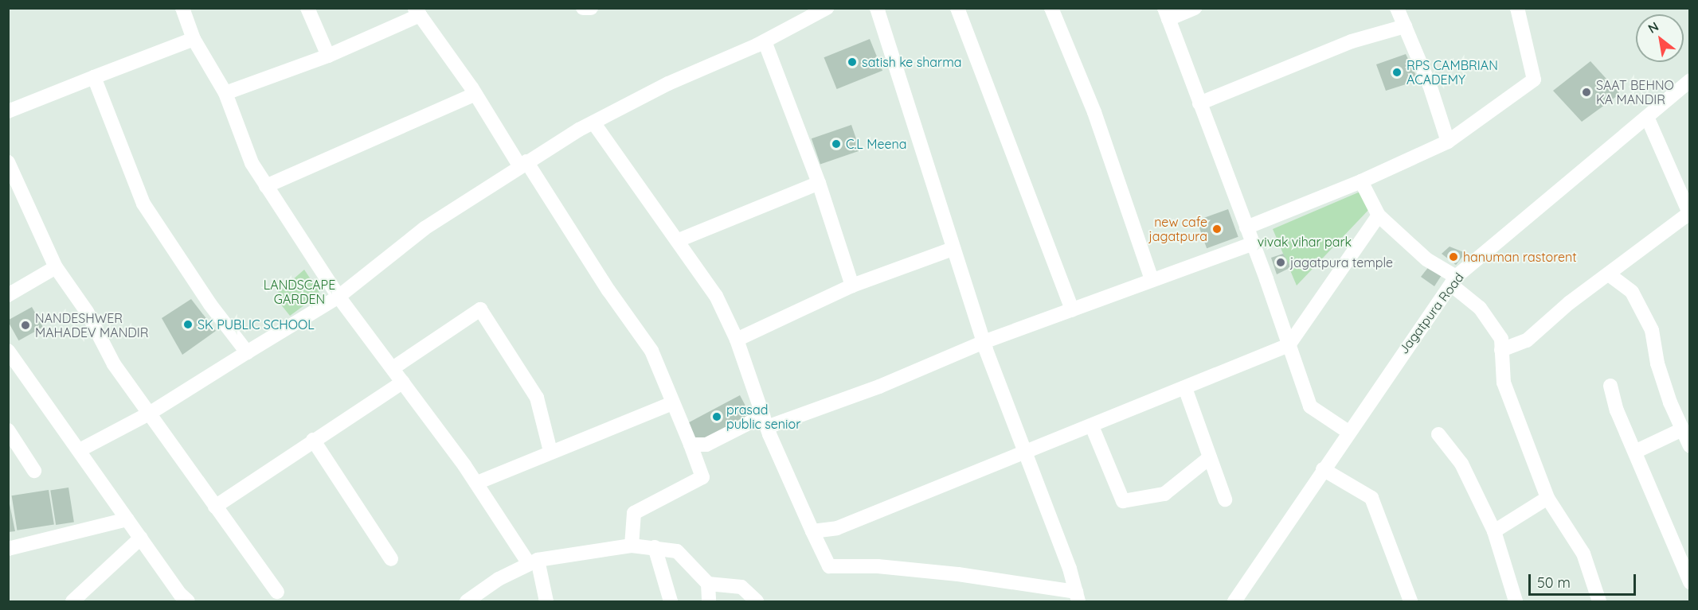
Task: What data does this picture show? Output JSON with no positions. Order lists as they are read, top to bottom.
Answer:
{
  "streets": {
    "street": ["Jagatpura Road"]
  },
  "parks": ["vivak vihar park", "LANDSCAPE GARDEN"],
  "places": [
    "satish ke sharma",
    "RPS CAMBRIAN ACADEMY",
    "SAAT BEHNO KA MANDIR",
    "C.L Meena",
    "new cafe jagatpura",
    "hanuman rastorent",
    "jagatpura temple",
    "SK PUBLIC SCHOOL",
    "NANDESHWER MAHADEV MANDIR",
    "prasad public senior"
  ],
  "scale_bar": "50 m",
  "north": "top left"
}
